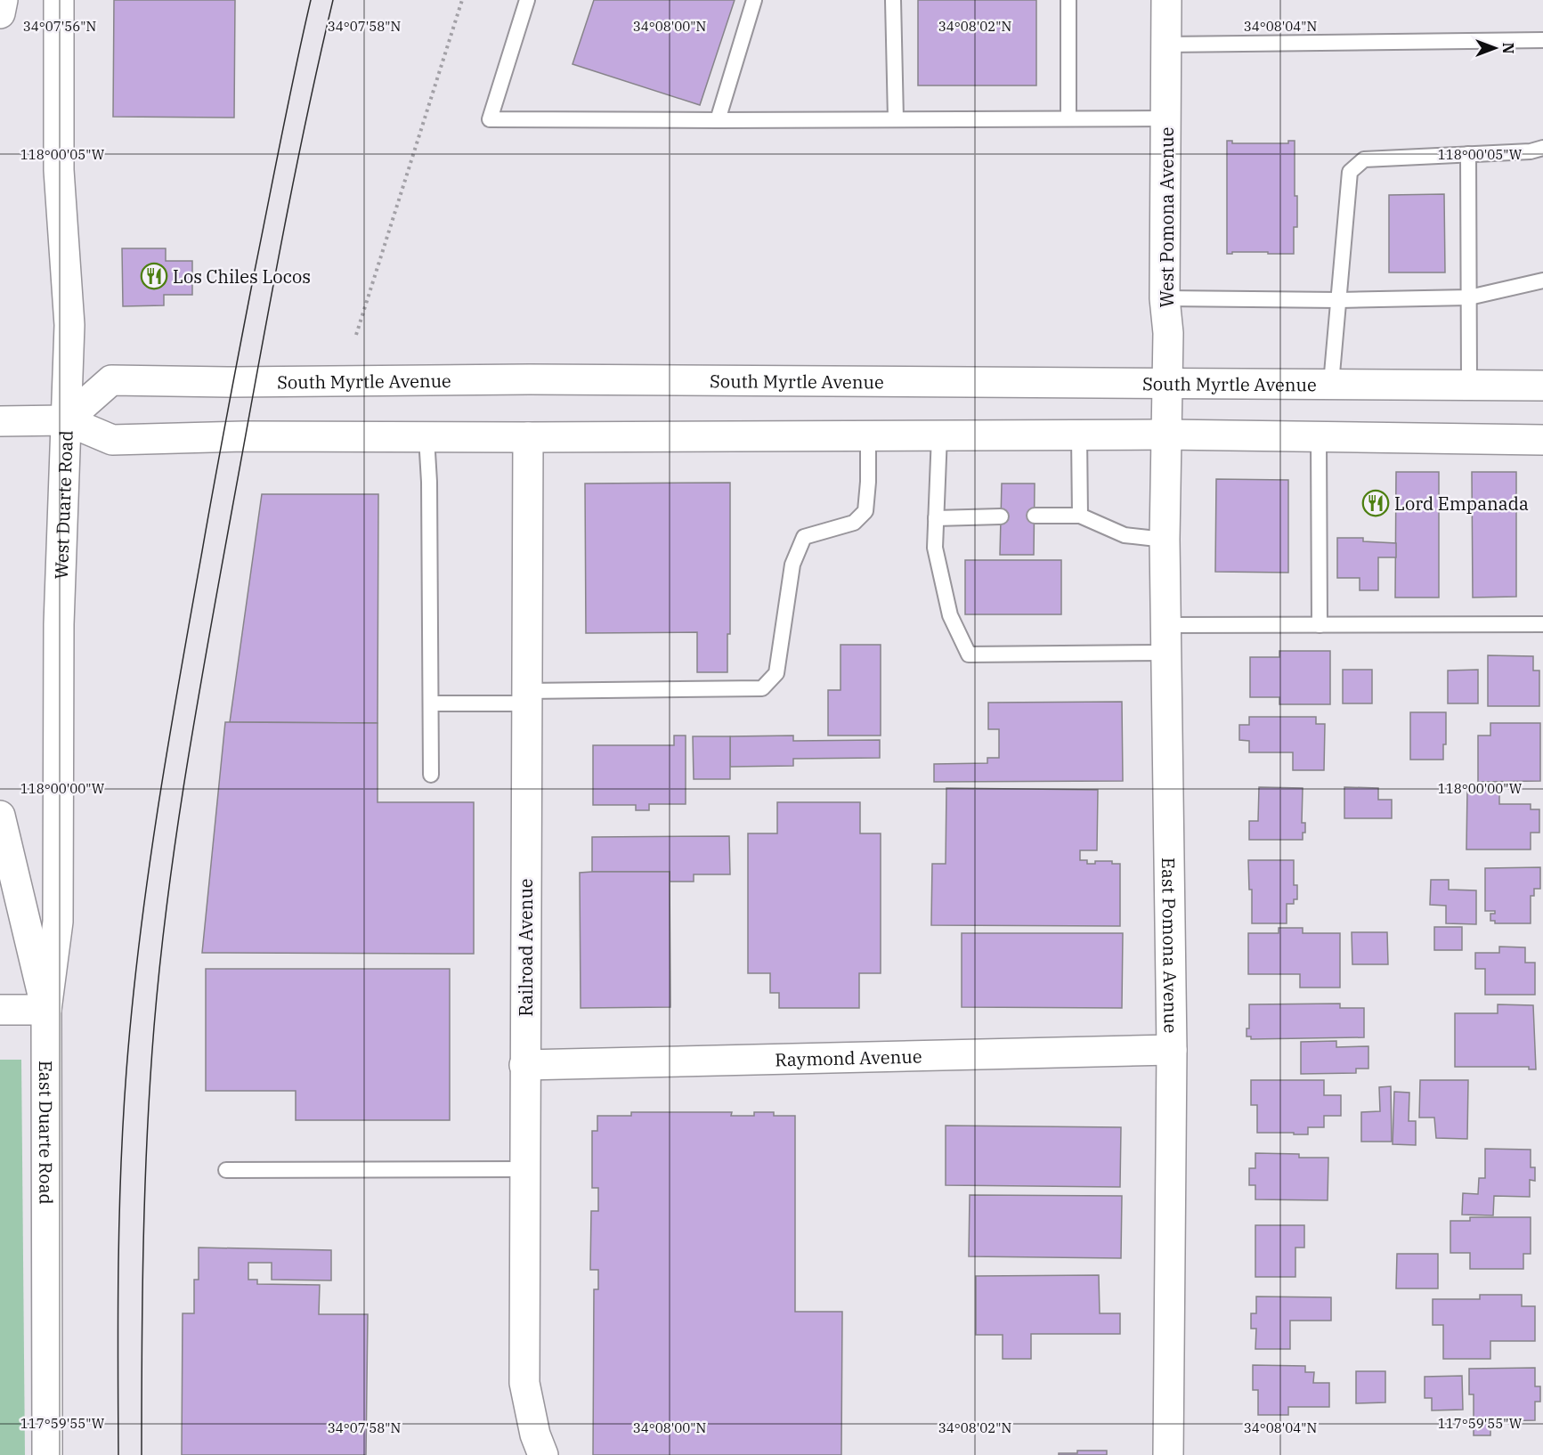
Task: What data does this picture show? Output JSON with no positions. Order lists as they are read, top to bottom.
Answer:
{
  "streets": {
    "street": [
      "West Pomona Avenue",
      "South Myrtle Avenue",
      "West Duarte Road",
      "East Pomona Avenue",
      "Railroad Avenue",
      "Raymond Avenue",
      "East Duarte Road"
    ]
  },
  "crossings": [
    ["West Pomona Avenue", "South Myrtle Avenue"],
    ["West Pomona Avenue", "East Pomona Avenue"],
    ["South Myrtle Avenue", "West Duarte Road"],
    ["West Duarte Road", "East Duarte Road"],
    ["East Pomona Avenue", "Raymond Avenue"],
    ["Railroad Avenue", "Raymond Avenue"]
  ],
  "places": {
    "restaurant": ["Los Chiles Locos", "Lord Empanada"]
  },
  "north": "right",
  "coordinates": [
    "34°07'56\"N",
    "34°07'58\"N",
    "34°08'00\"N",
    "34°08'02\"N",
    "34°08'04\"N",
    "118°00'05\"W",
    "118°00'00\"W",
    "117°59'55\"W"
  ]
}
